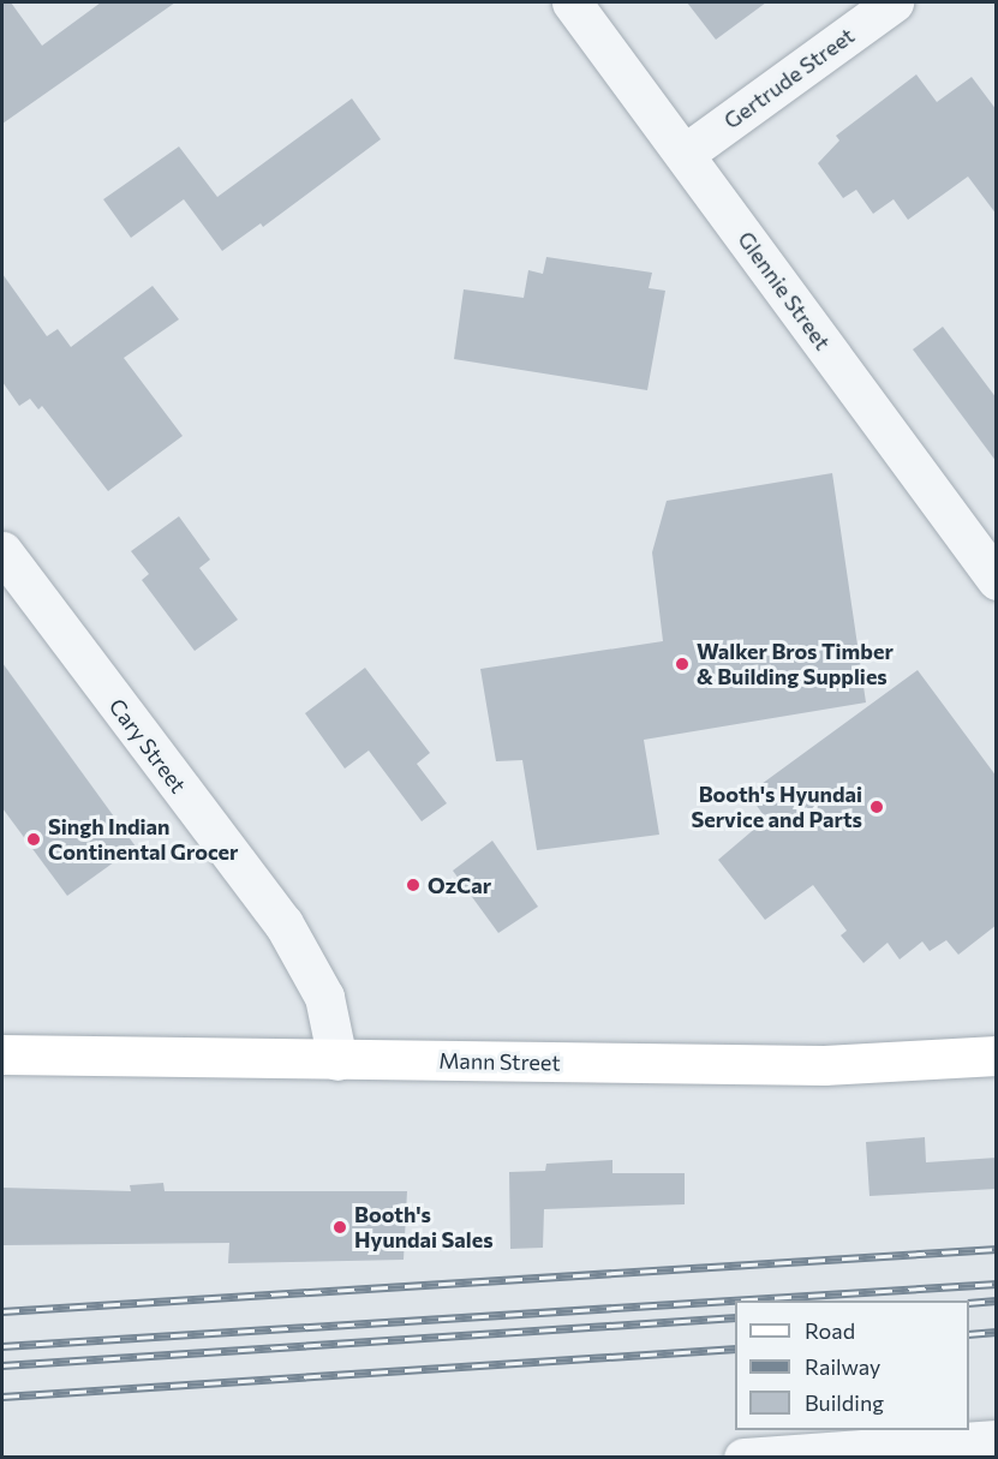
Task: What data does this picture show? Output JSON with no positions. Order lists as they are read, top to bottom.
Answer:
{
  "streets": {
    "main road": ["Mann Street"],
    "street": ["Gertrude Street", "Glennie Street", "Cary Street"]
  },
  "crossings": [
    ["Gertrude Street", "Glennie Street"],
    ["Cary Street", "Mann Street"]
  ],
  "places": [
    "Walker Bros Timber & Building Supplies",
    "Booth's Hyundai Service and Parts",
    "Singh Indian Continental Grocer",
    "OzCar",
    "Booth's Hyundai Sales"
  ],
  "legend": ["Road", "Railway", "Building"]
}
